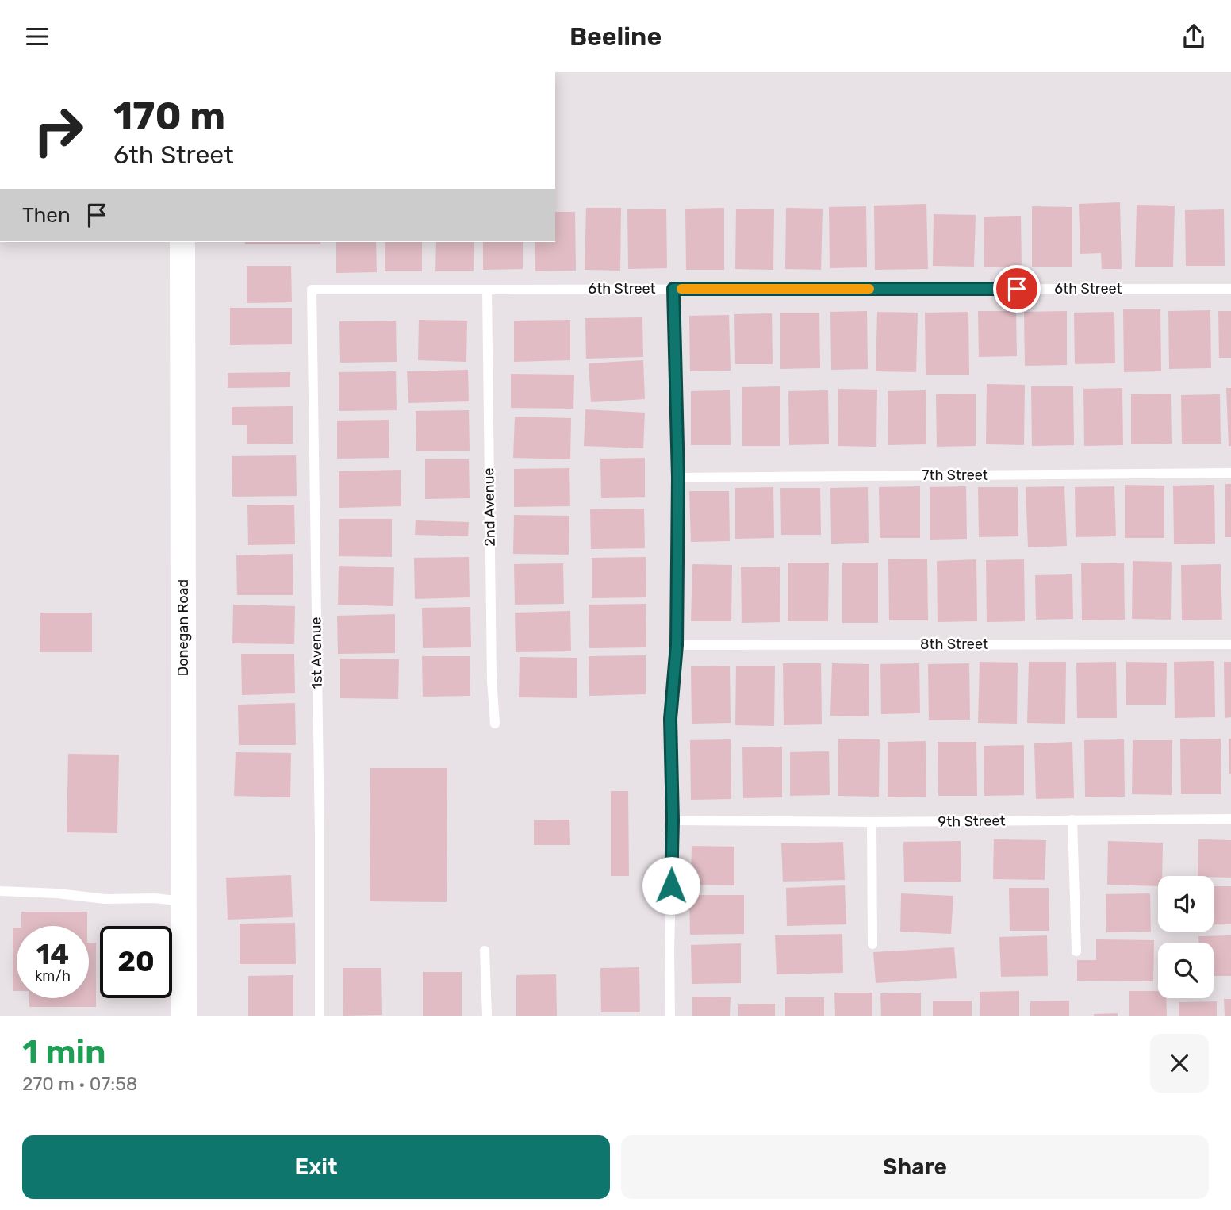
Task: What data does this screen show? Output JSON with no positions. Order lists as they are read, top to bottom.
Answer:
{
  "streets": {
    "street": ["Donegan Road"],
    "lane": [
      "6th Street",
      "7th Street",
      "2nd Avenue",
      "8th Street",
      "1st Avenue",
      "9th Street"
    ]
  },
  "crossings": [
    ["6th Street", "2nd Avenue"],
    ["6th Street", "1st Avenue"]
  ],
  "page": {
    "header": "Beeline",
    "turn": ["170 m", "6th Street"],
    "then": "Then",
    "speed": "14 km/h",
    "limit": "20",
    "heading": ["1 min", "270 m · 07:58"],
    "buttons": ["Exit", "Share"]
  }
}
